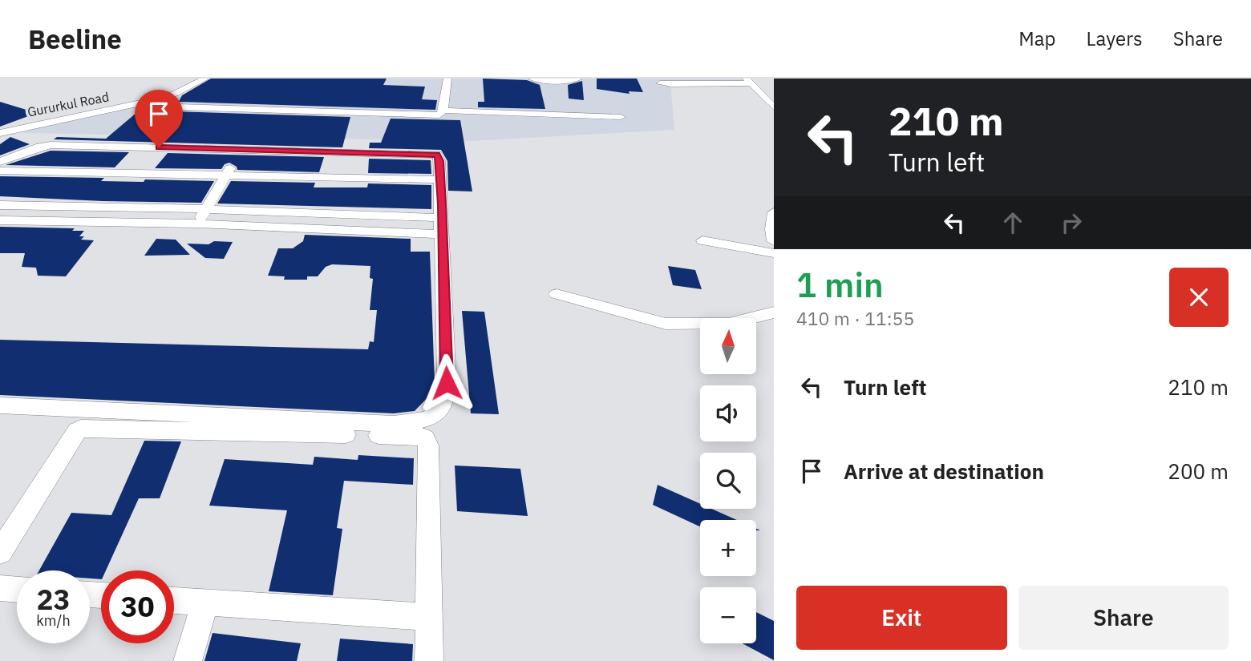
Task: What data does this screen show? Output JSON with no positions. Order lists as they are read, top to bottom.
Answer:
{
  "streets": {
    "street": ["Gururkul Road"]
  },
  "north": "top",
  "page": {
    "header": "Beeline",
    "nav": ["Map", "Layers", "Share"],
    "turn": ["210 m", "Turn left"],
    "heading": ["1 min", "410 m · 11:55"],
    "map_buttons": ["+", "−"],
    "list": [
      {
        "name": "Turn left",
        "value": "210 m"
      },
      {
        "name": "Arrive at destination",
        "value": "200 m"
      }
    ],
    "speed": "23 km/h",
    "limit": "30",
    "buttons": ["Exit", "Share"]
  }
}
